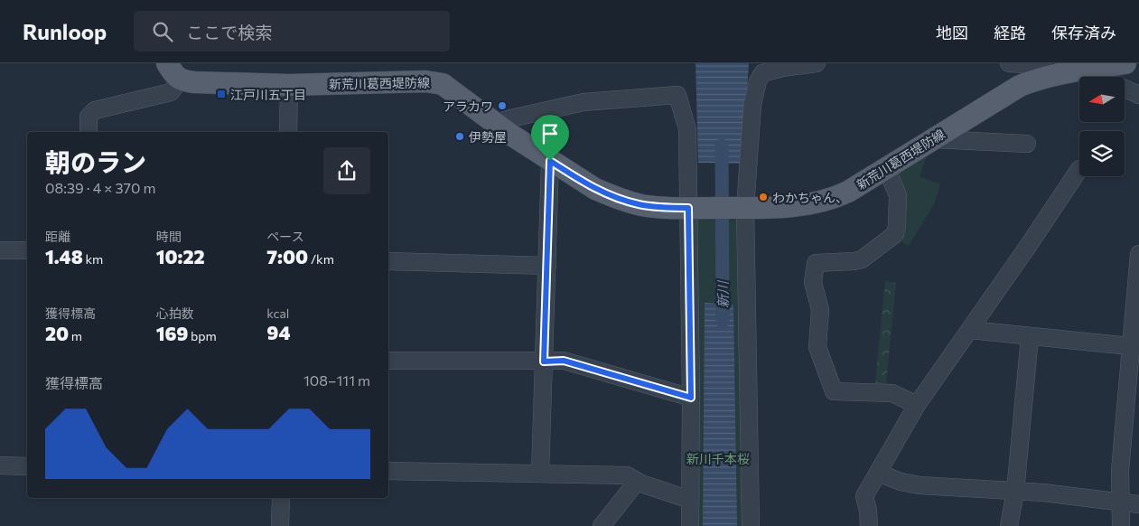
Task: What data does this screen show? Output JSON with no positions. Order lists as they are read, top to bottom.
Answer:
{
  "streets": {
    "main road": ["新荒川葛西堤防線"]
  },
  "water": ["新川"],
  "parks": ["新川千本桜"],
  "places": {
    "transit": ["江戸川五丁目"],
    "other": ["アラカワ", "伊勢屋", "わかちゃん、"]
  },
  "north": "left",
  "page": {
    "header": "Runloop",
    "search": "ここで検索",
    "nav": ["地図", "経路", "保存済み"],
    "heading": ["朝のラン", "08:39 · 4 × 370 m"],
    "stats": [
      ["距離", "1.48 km"],
      ["時間", "10:22"],
      ["ペース", "7:00 /km"],
      ["獲得標高", "20 m"],
      ["心拍数", "169 bpm"],
      ["kcal", "94"]
    ],
    "chart": ["獲得標高", "108–111 m"]
  }
}
